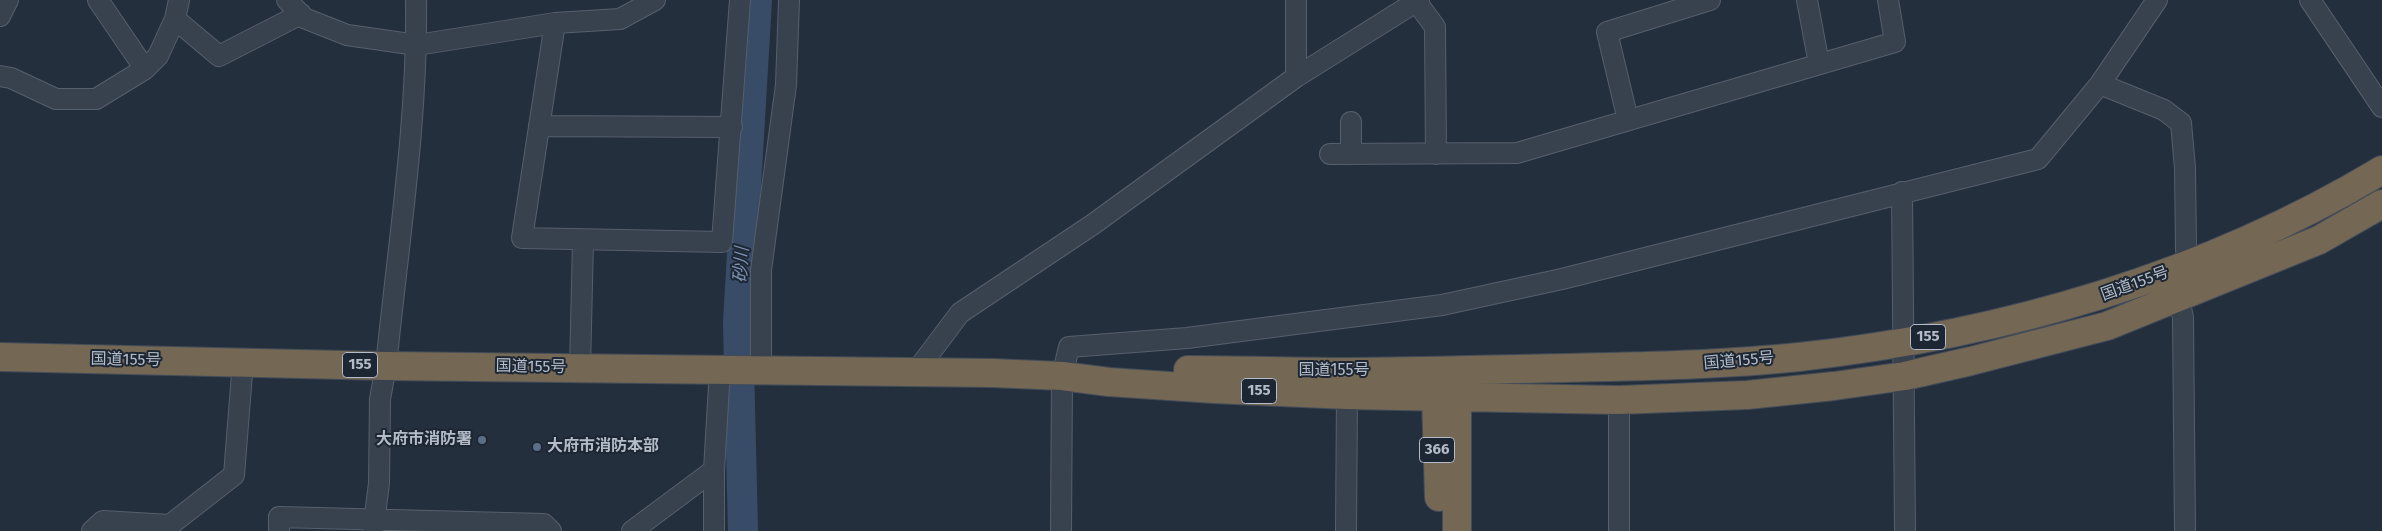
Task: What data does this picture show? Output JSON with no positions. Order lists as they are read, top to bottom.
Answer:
{
  "streets": {
    "highway": ["国道155号", "155", "366"]
  },
  "crossings": [
    ["国道155号", "366"]
  ],
  "water": ["砂川"],
  "places": ["大府市消防署", "大府市消防本部"]
}
